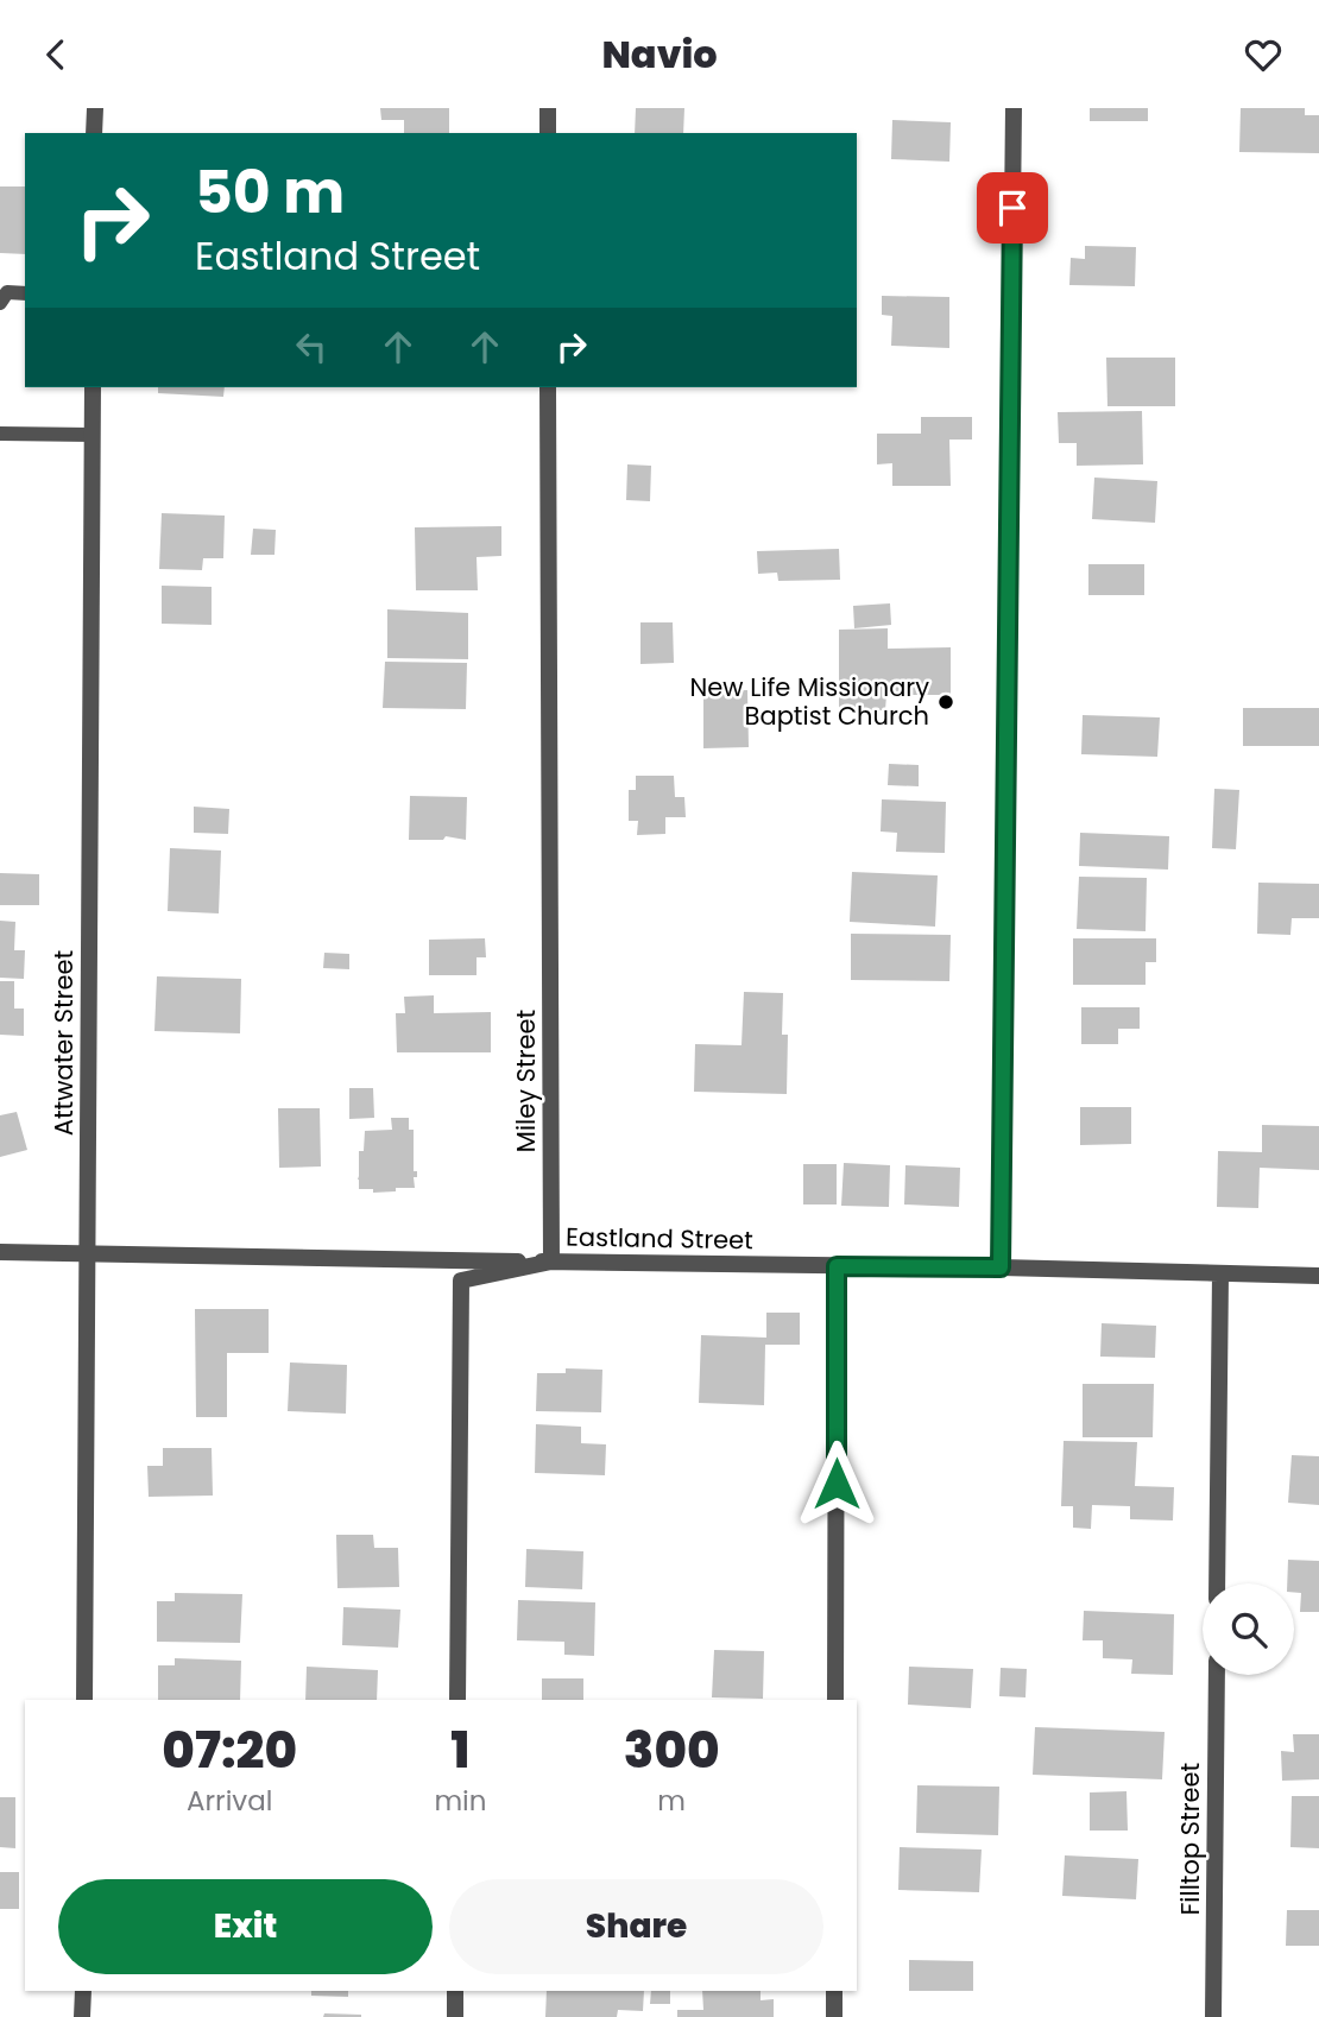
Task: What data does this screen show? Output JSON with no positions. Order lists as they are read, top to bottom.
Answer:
{
  "streets": {
    "street": [
      "Attwater Street",
      "Miley Street",
      "Eastland Street",
      "Filltop Street"
    ]
  },
  "crossings": [
    ["Attwater Street", "Eastland Street"],
    ["Miley Street", "Eastland Street"]
  ],
  "places": ["New Life Missionary Baptist Church"],
  "page": {
    "header": "Navio",
    "turn": ["50 m", "Eastland Street"],
    "eta": [
      "07:20",
      "Arrival",
      "1",
      "min",
      "300",
      "m"
    ],
    "buttons": ["Exit", "Share"]
  }
}
